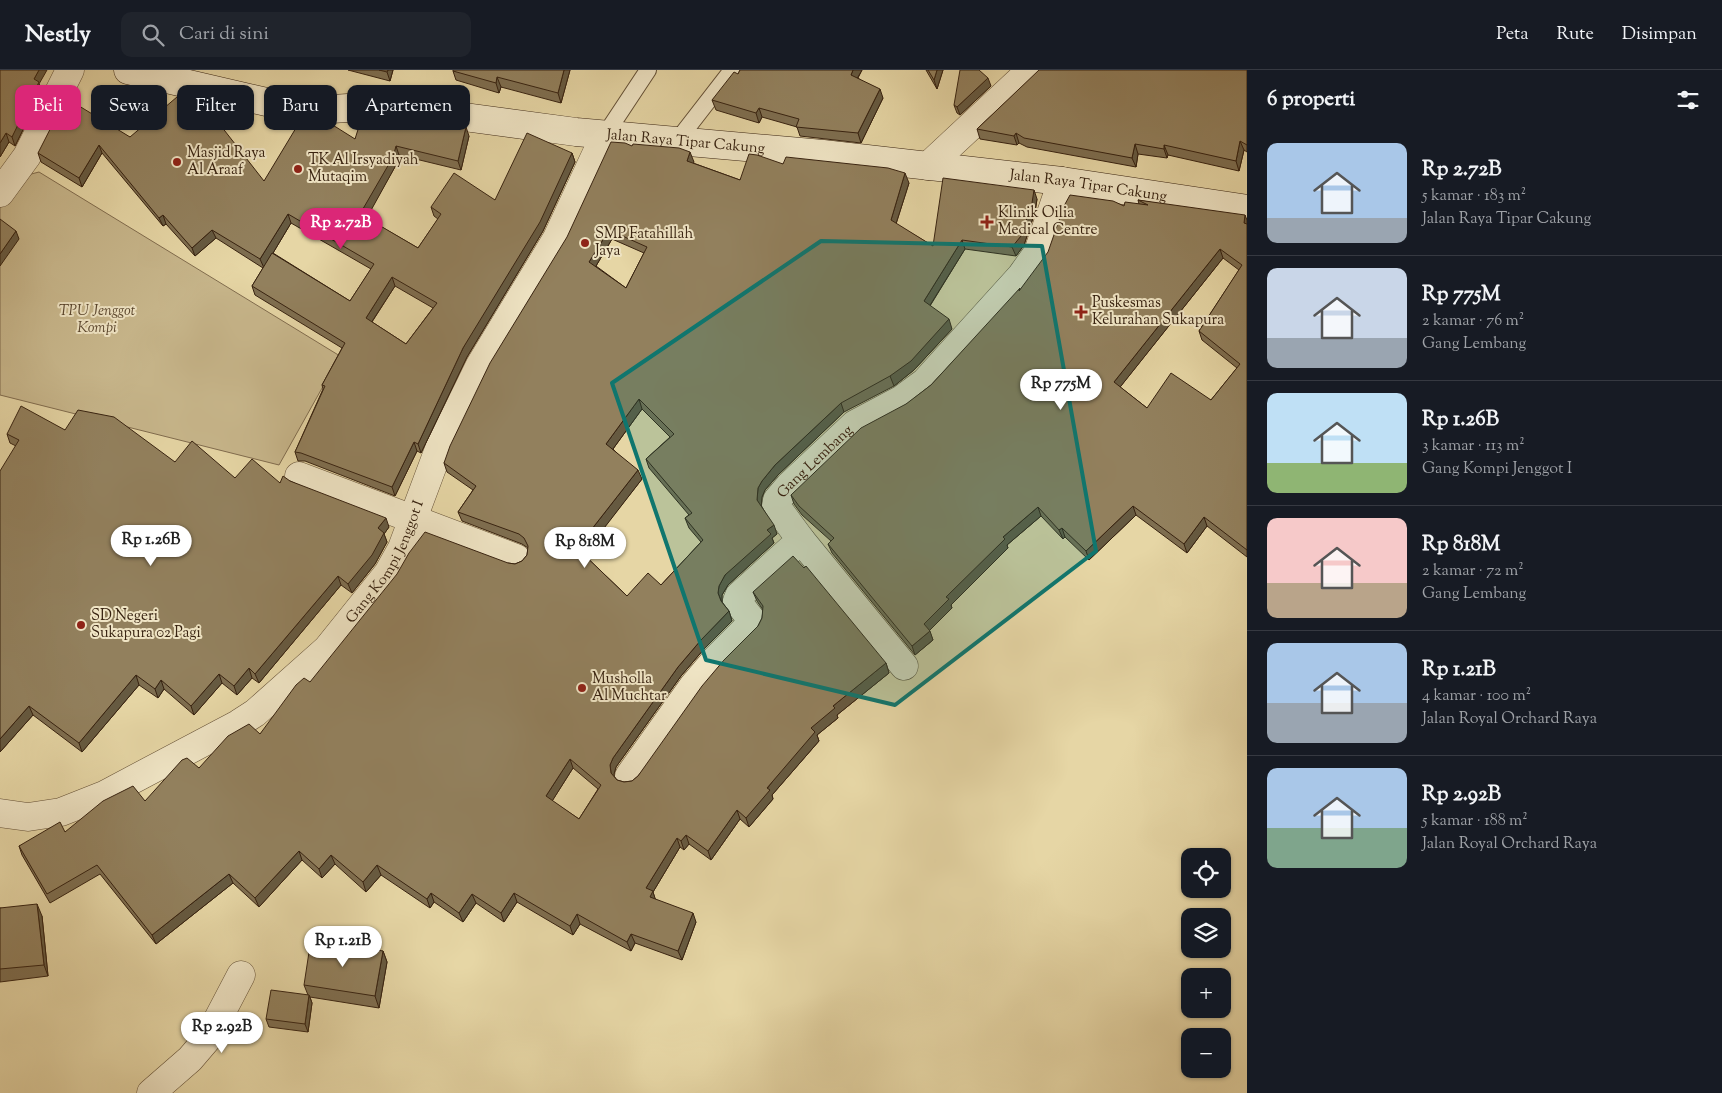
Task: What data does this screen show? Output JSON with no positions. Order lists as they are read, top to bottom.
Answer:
{
  "streets": {
    "street": ["Jalan Raya Tipar Cakung", "Gang Lembang", "Gang Kompi Jenggot I"]
  },
  "crossings": [
    ["Jalan Raya Tipar Cakung", "Gang Lembang"],
    ["Jalan Raya Tipar Cakung", "Gang Kompi Jenggot I"]
  ],
  "parks": ["TPU Jenggot Kompi"],
  "places": {
    "other": [
      "Masjid Raya Al Araaf",
      "TK Al Irsyadiyah Mutaqim",
      "SMP Fatahillah Jaya",
      "SD Negeri Sukapura 02 Pagi",
      "Musholla Al Muchtar"
    ],
    "health": ["Klinik Oilia Medical Centre", "Puskesmas Kelurahan Sukapura"]
  },
  "page": {
    "header": "Nestly",
    "search": "Cari di sini",
    "nav": ["Peta", "Rute", "Disimpan"],
    "heading": "6 properti",
    "chip": [
      "Beli",
      "Sewa",
      "Filter",
      "Baru",
      "Apartemen"
    ],
    "list": [
      {
        "name": "Rp 2.72B",
        "note": "5 kamar · 183 m² · Jalan Raya Tipar Cakung"
      },
      {
        "name": "Rp 775M",
        "note": "2 kamar · 76 m² · Gang Lembang"
      },
      {
        "name": "Rp 1.26B",
        "note": "3 kamar · 113 m² · Gang Kompi Jenggot I"
      },
      {
        "name": "Rp 818M",
        "note": "2 kamar · 72 m² · Gang Lembang"
      },
      {
        "name": "Rp 1.21B",
        "note": "4 kamar · 100 m² · Jalan Royal Orchard Raya"
      },
      {
        "name": "Rp 2.92B",
        "note": "5 kamar · 188 m² · Jalan Royal Orchard Raya"
      }
    ],
    "price": [
      "Rp 2.72B",
      "Rp 775M",
      "Rp 1.26B",
      "Rp 818M",
      "Rp 1.21B",
      "Rp 2.92B"
    ],
    "map_buttons": ["+", "−"]
  }
}
